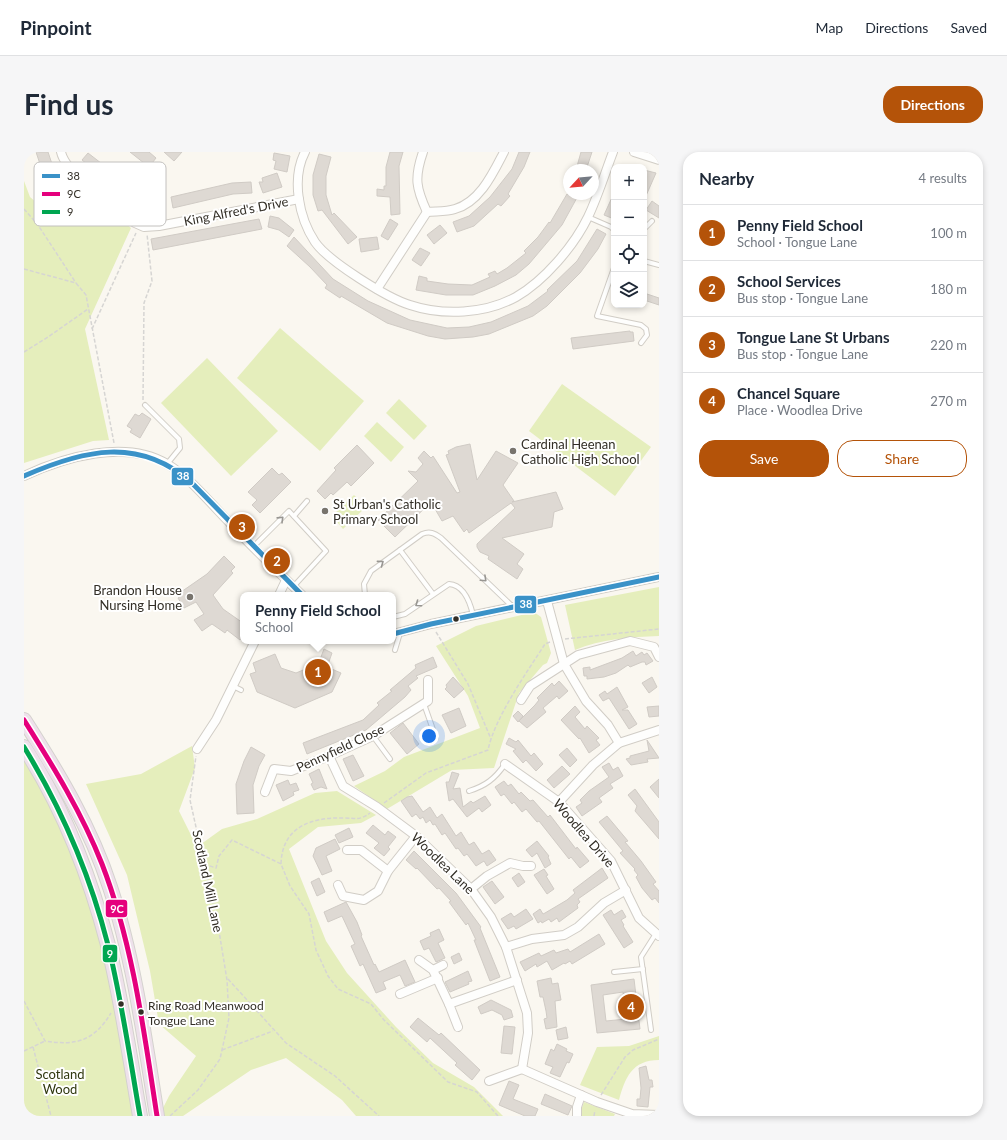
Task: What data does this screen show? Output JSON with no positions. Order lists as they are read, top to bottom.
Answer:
{
  "streets": {
    "street": [
      "King Alfred's Drive",
      "Pennyfield Close",
      "Woodlea Drive",
      "Woodlea Lane"
    ],
    "path": ["Scotland Mill Lane"]
  },
  "crossings": [
    ["Pennyfield Close", "Woodlea Lane"]
  ],
  "parks": ["Scotland Wood"],
  "places": [
    "Cardinal Heenan Catholic High School",
    "St Urban's Catholic Primary School",
    "Brandon House Nursing Home",
    "Ring Road Meanwood Tongue Lane"
  ],
  "lines": ["transit line 38", "transit line 9C", "transit line 9"],
  "legend": ["38", "9C", "9"],
  "north": "bottom left",
  "page": {
    "header": "Pinpoint",
    "nav": ["Map", "Directions", "Saved"],
    "buttons": [
      "Directions",
      ["Save", "Share"]
    ],
    "title": "Find us",
    "heading": ["Nearby", "4 results"],
    "map_buttons": ["+", "−"],
    "list": [
      {
        "mark": "1",
        "name": "Penny Field School",
        "note": "School · Tongue Lane",
        "value": "100 m"
      },
      {
        "mark": "2",
        "name": "School Services",
        "note": "Bus stop · Tongue Lane",
        "value": "180 m"
      },
      {
        "mark": "3",
        "name": "Tongue Lane St Urbans",
        "note": "Bus stop · Tongue Lane",
        "value": "220 m"
      },
      {
        "mark": "4",
        "name": "Chancel Square",
        "note": "Place · Woodlea Drive",
        "value": "270 m"
      }
    ],
    "pins": [
      "3",
      "2",
      "1",
      "4"
    ],
    "popup": ["Penny Field School", "School"]
  }
}
